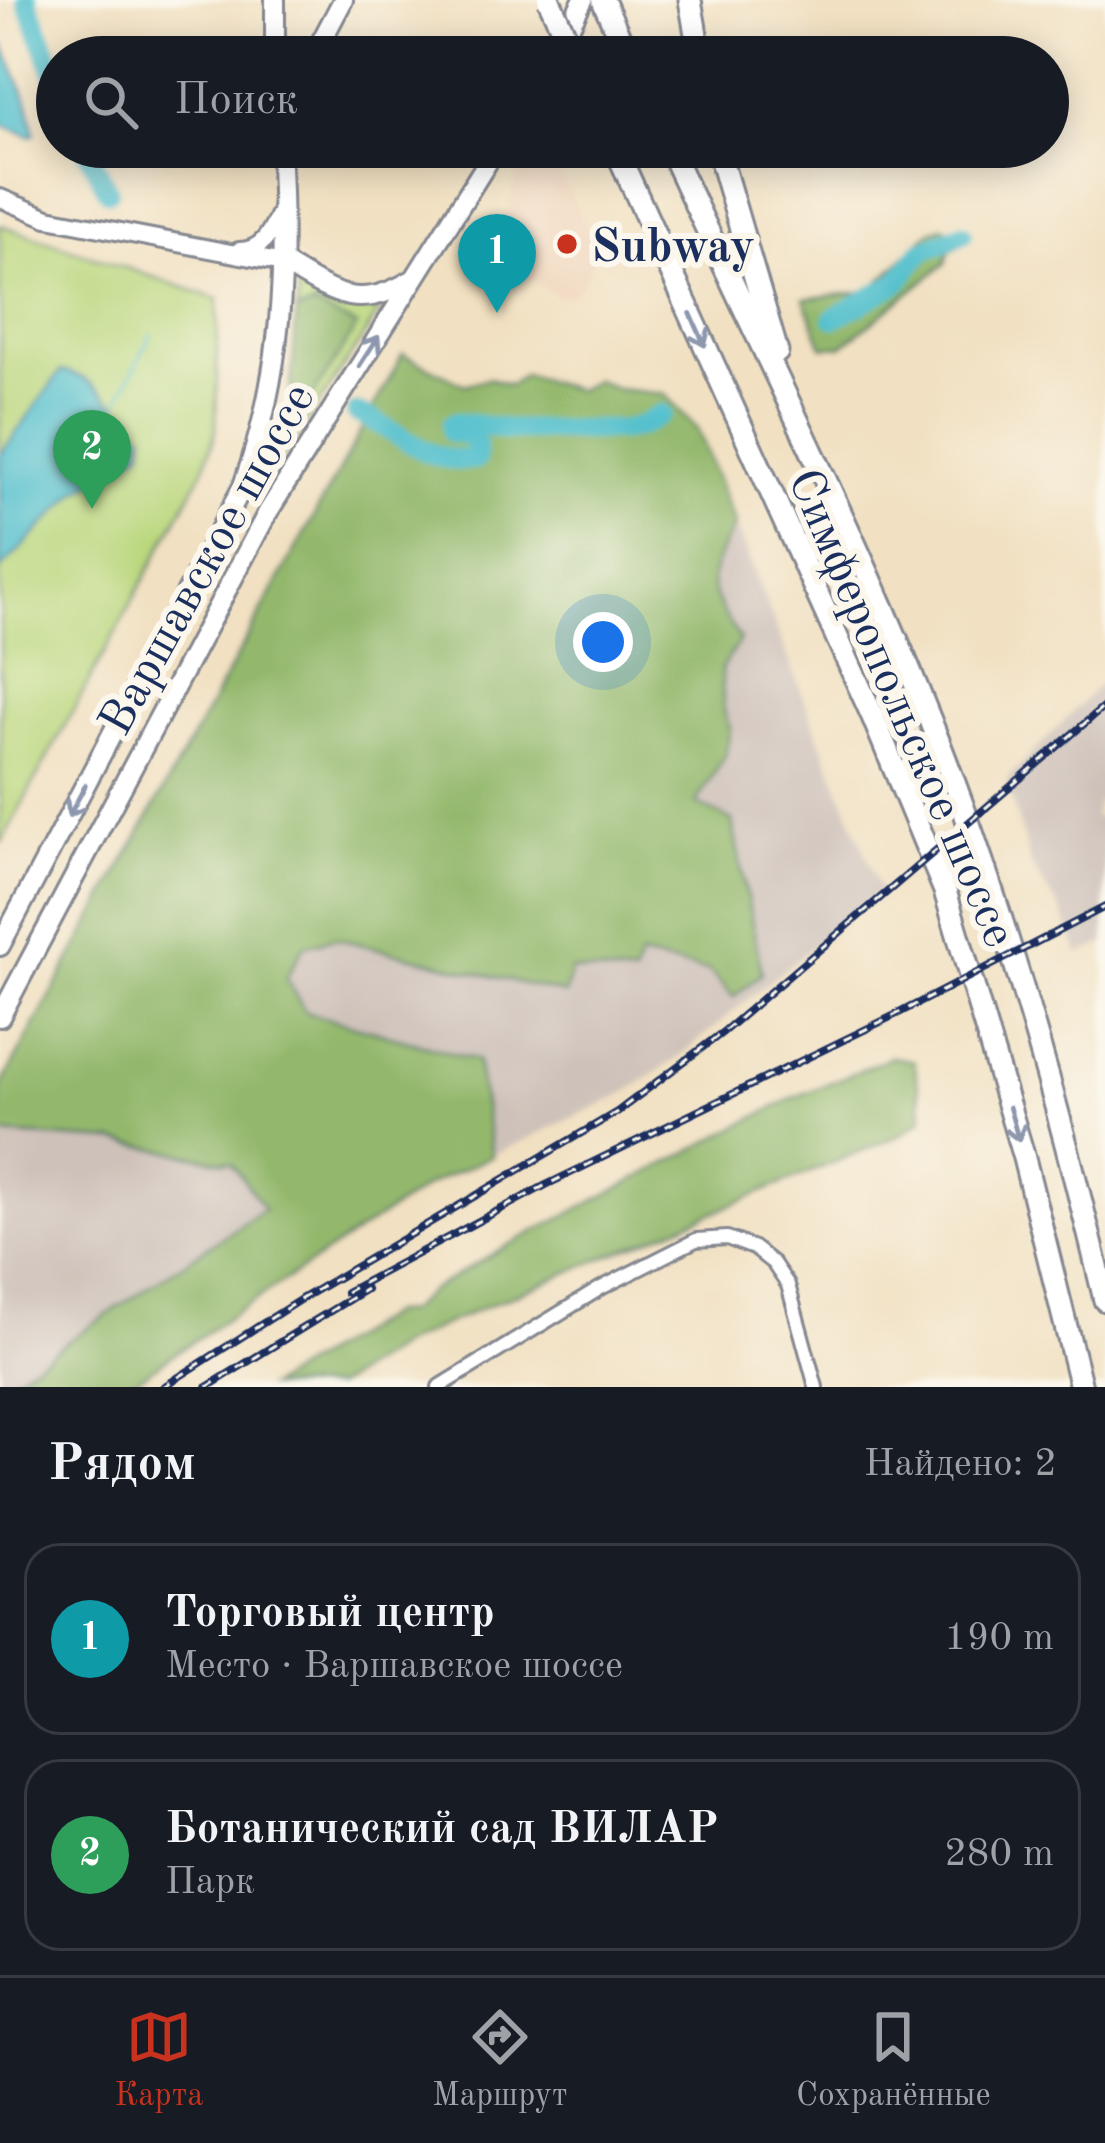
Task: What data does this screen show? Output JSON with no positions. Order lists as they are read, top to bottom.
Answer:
{
  "streets": {
    "highway": ["Симферопольское шоссе"],
    "main road": ["Варшавское шоссе"]
  },
  "places": ["Subway"],
  "page": {
    "search": "Поиск",
    "pins": ["1", "2"],
    "heading": ["Рядом", "Найдено: 2"],
    "list": [
      {
        "mark": "1",
        "name": "Торговый центр",
        "note": "Место · Варшавское шоссе",
        "value": "190 m"
      },
      {
        "mark": "2",
        "name": "Ботанический сад ВИЛАР",
        "note": "Парк",
        "value": "280 m"
      }
    ],
    "nav": ["Карта", "Маршрут", "Сохранённые"]
  }
}
